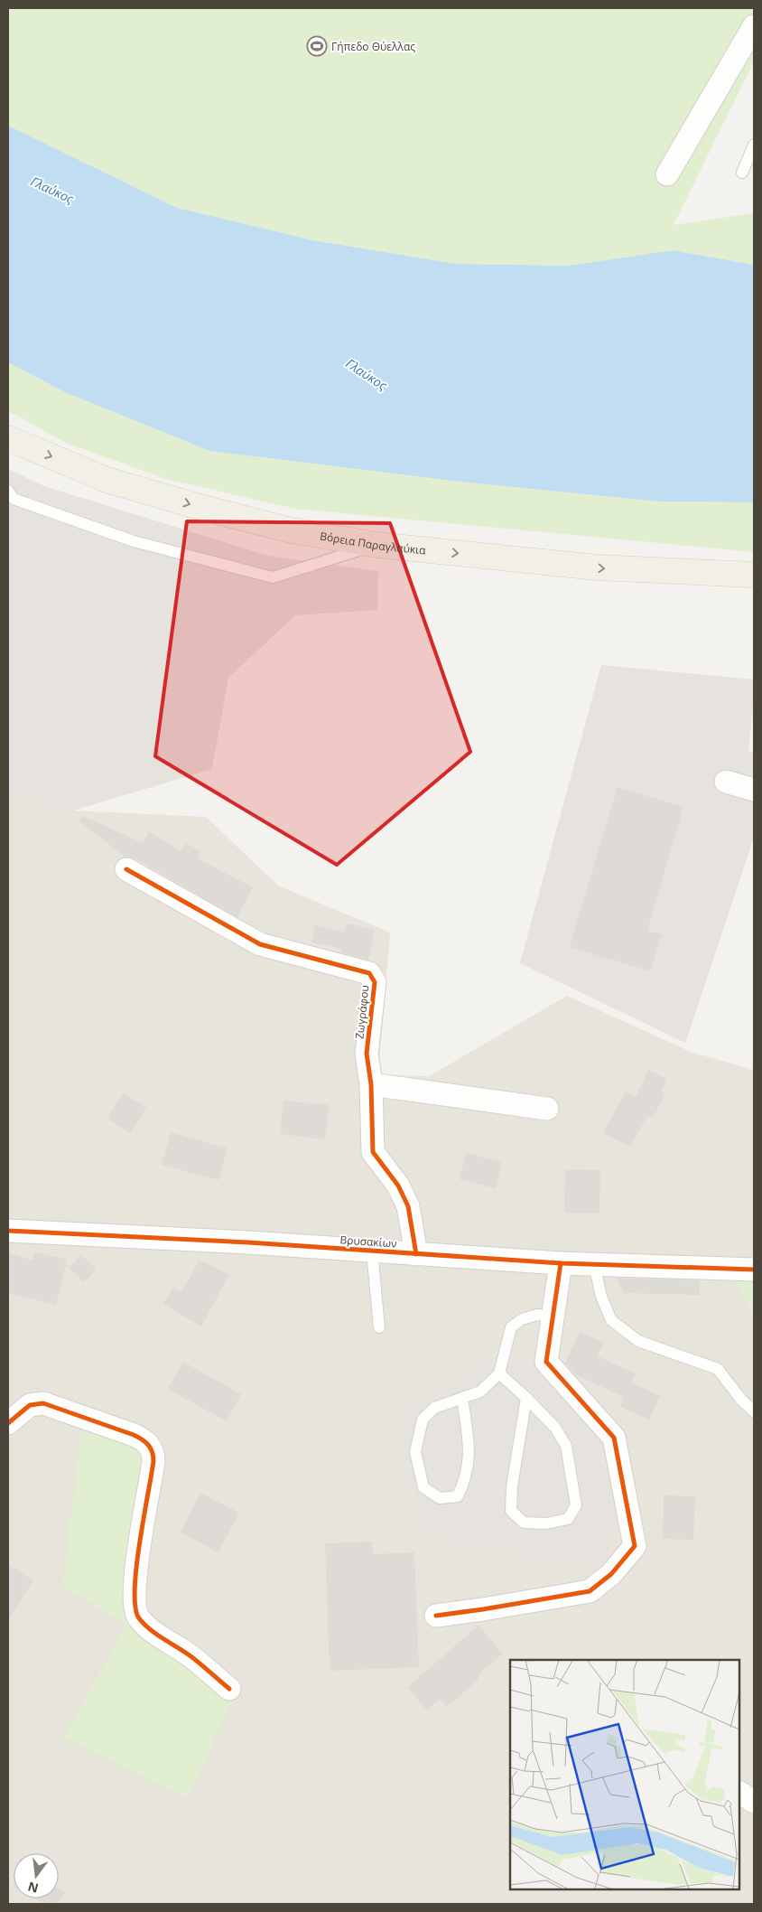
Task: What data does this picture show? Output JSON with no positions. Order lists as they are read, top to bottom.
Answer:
{
  "streets": {
    "main road": ["Βόρεια Παραγλαύκια"],
    "street": ["Ζωγράφου", "Βρυσακίων"]
  },
  "crossings": [
    ["Ζωγράφου", "Βρυσακίων"]
  ],
  "one_way": ["Βόρεια Παραγλαύκια"],
  "water": ["Γλαύκος"],
  "places": {
    "sports": ["Γήπεδο Θύελλας"]
  },
  "north": "bottom"
}
